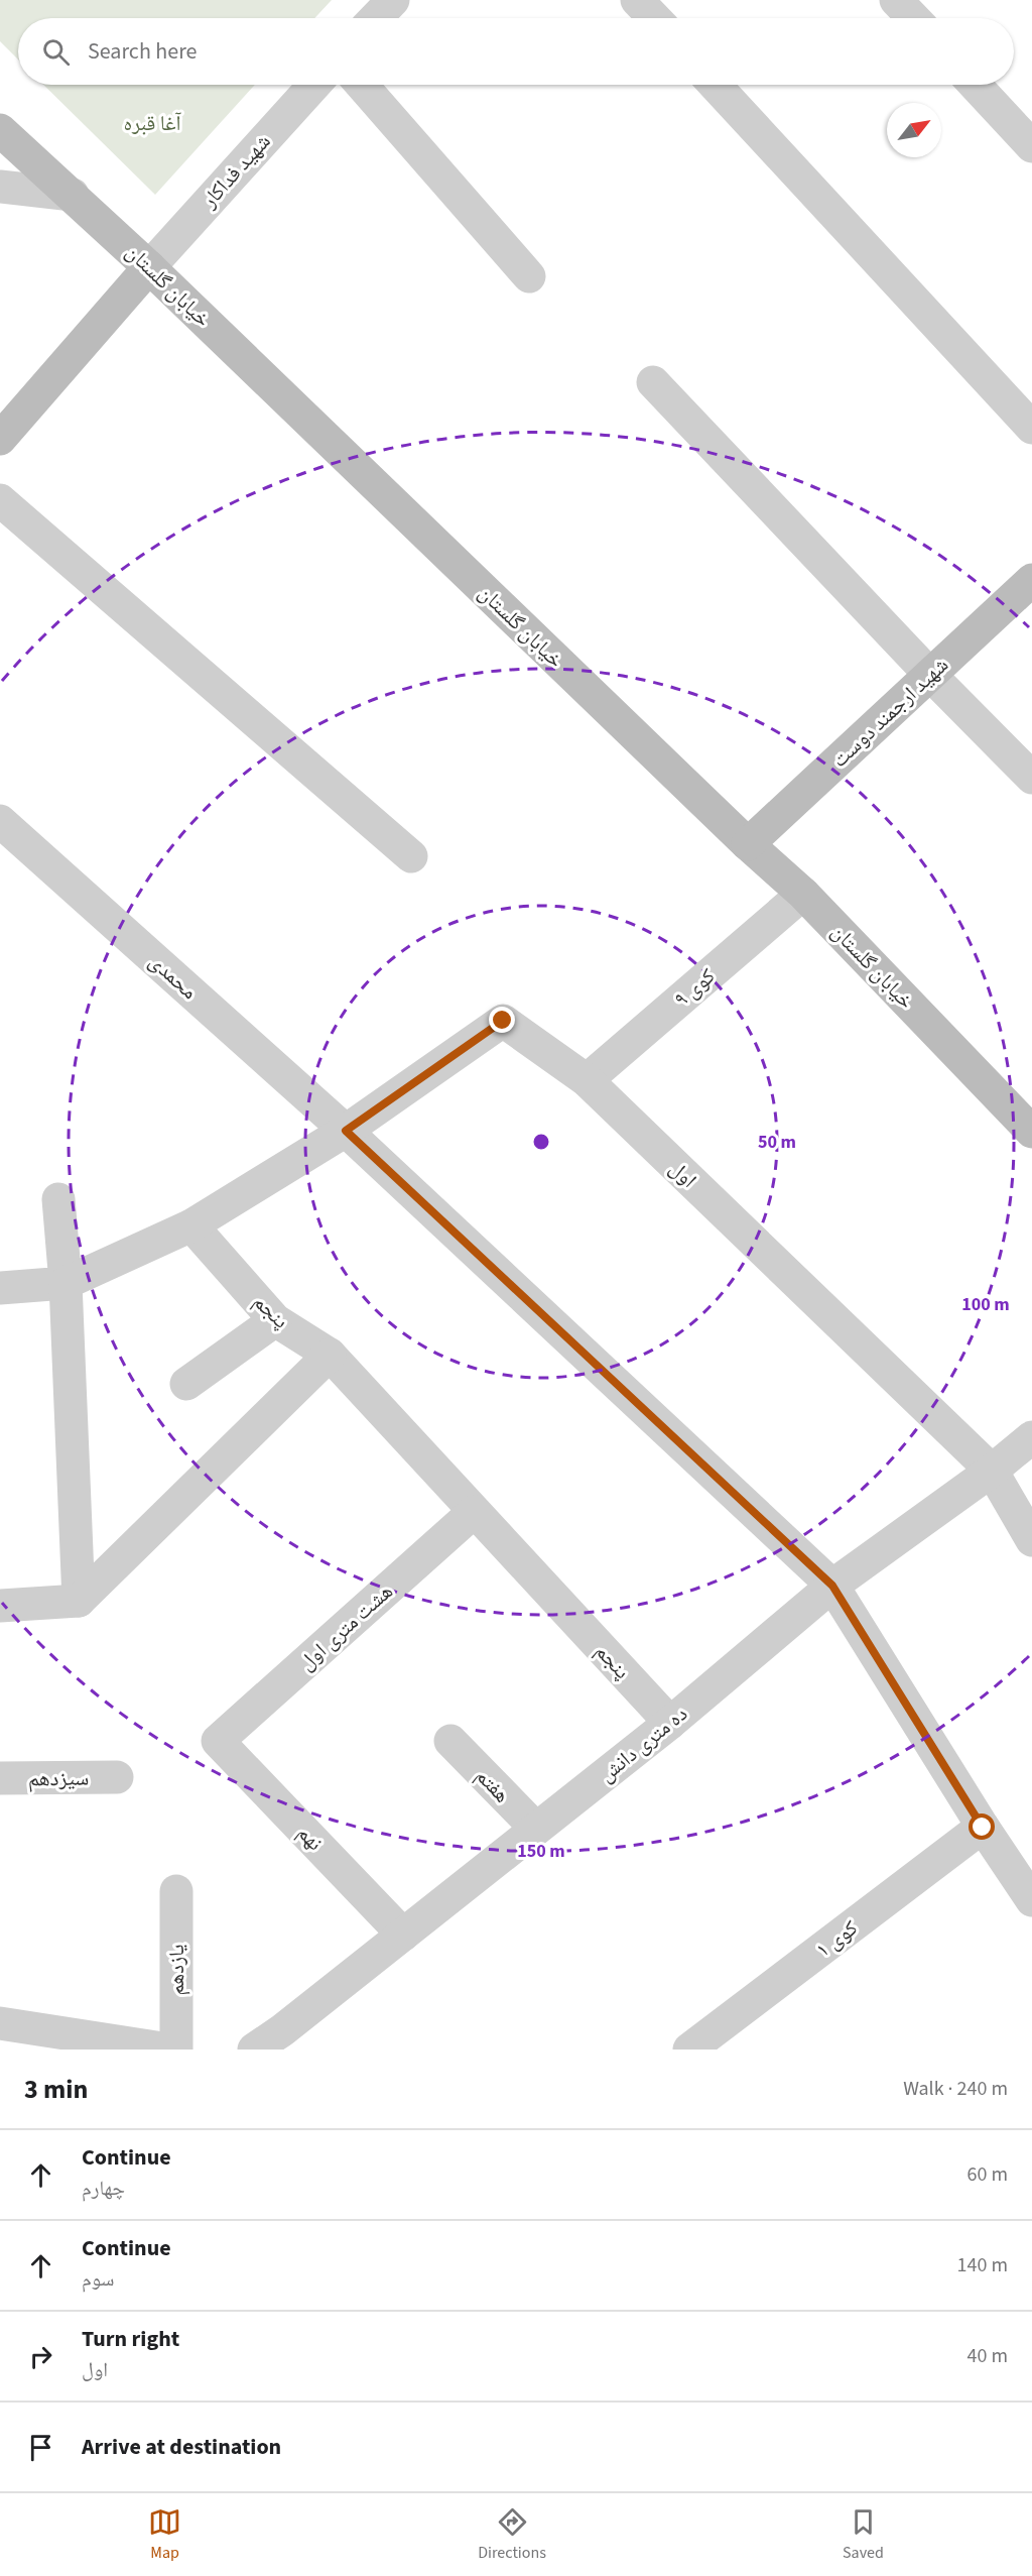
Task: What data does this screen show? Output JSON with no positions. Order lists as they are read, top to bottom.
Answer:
{
  "streets": {
    "main road": ["خیابان گلستان", "شهید ارجمند دوست"],
    "street": [
      "شهید فداکار",
      "محمدی",
      "کوی ۹",
      "اول",
      "پنجم",
      "هشت متری اول",
      "ده متری دانش",
      "سیزدهم",
      "هفتم",
      "نهم",
      "کوی ۱",
      "یازدهم"
    ]
  },
  "crossings": [
    ["شهید فداکار", "خیابان گلستان"],
    ["خیابان گلستان", "شهید ارجمند دوست"],
    ["خیابان گلستان", "کوی ۹"],
    ["محمدی", "اول"],
    ["محمدی", "ده متری دانش"],
    ["محمدی", "کوی ۱"],
    ["کوی ۹", "اول"],
    ["اول", "ده متری دانش"],
    ["پنجم", "هشت متری اول"],
    ["پنجم", "ده متری دانش"],
    ["هشت متری اول", "نهم"],
    ["ده متری دانش", "هفتم"],
    ["ده متری دانش", "نهم"]
  ],
  "parks": ["آغا قبره"],
  "north": "top right",
  "page": {
    "search": "Search here",
    "heading": ["3 min", "Walk · 240 m"],
    "list": [
      ["Continue", "چهارم", "60 m"],
      ["Continue", "سوم", "140 m"],
      ["Turn right", "اول", "40 m"],
      "Arrive at destination"
    ],
    "nav": ["Map", "Directions", "Saved"]
  },
  "rings": ["50 m", "100 m", "150 m"]
}
